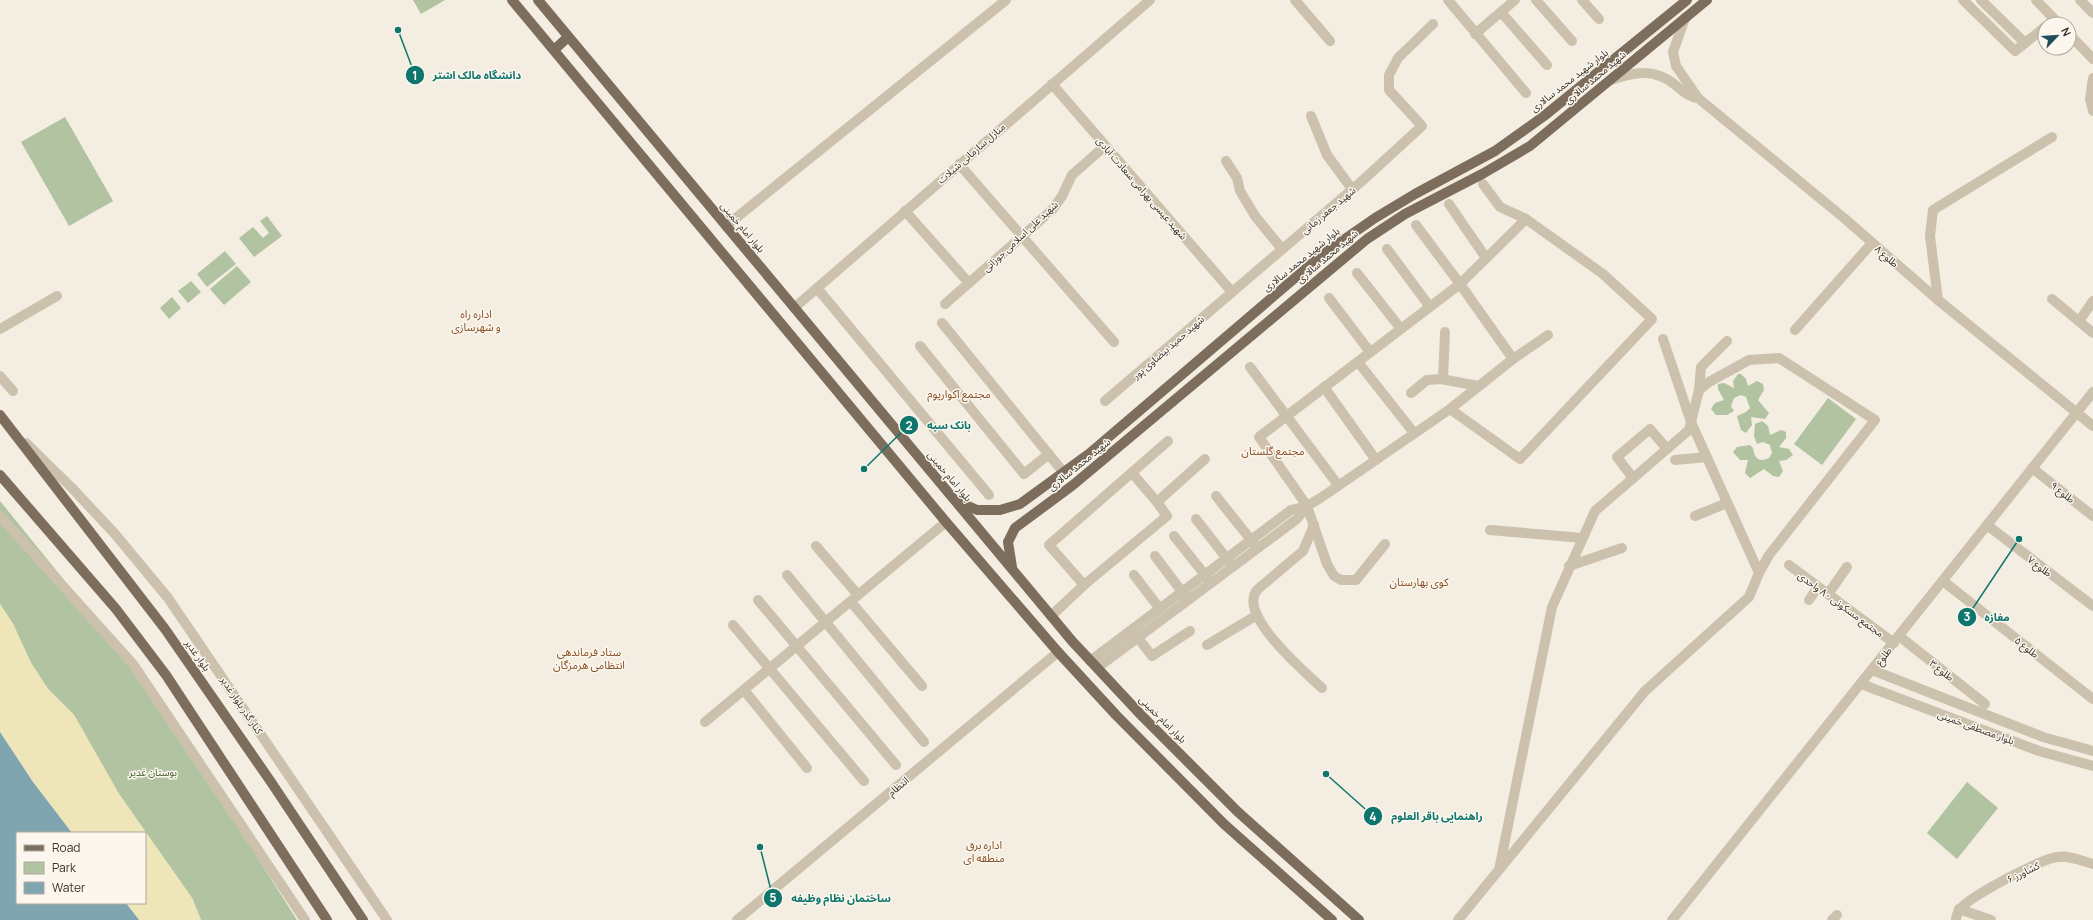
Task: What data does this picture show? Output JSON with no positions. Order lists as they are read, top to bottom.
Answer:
{
  "streets": {
    "main road": [
      "شهید محمد سالاری",
      "بلوار شهید محمد سالاری",
      "بلوار امام خمینی",
      "بلوار غدیر"
    ],
    "street": [
      "منازل سازمانی شیلات",
      "شهید عیسی بهرامی سعادت آبادی",
      "شهید جعفر زمانی",
      "شهید علی اسلامی جوزانی",
      "طلوع ۸",
      "شهید حمید بیضاوی پور",
      "طلوع ۹",
      "طلوع ۷",
      "مجتمع مسکونی ۸۰ واحدی",
      "طلوع ۵",
      "طلوع",
      "طلوع ۳",
      "کنار گذر بلوار غدیر",
      "بلوار مصطفی خمینی",
      "انتظام",
      "کشاورز ۶"
    ]
  },
  "crossings": [
    ["شهید محمد سالاری", "بلوار امام خمینی"],
    ["شهید محمد سالاری", "طلوع ۸"],
    ["بلوار شهید محمد سالاری", "بلوار امام خمینی"],
    ["منازل سازمانی شیلات", "شهید عیسی بهرامی سعادت آبادی"],
    ["منازل سازمانی شیلات", "بلوار امام خمینی"],
    ["شهید عیسی بهرامی سعادت آبادی", "شهید جعفر زمانی"],
    ["شهید عیسی بهرامی سعادت آبادی", "شهید علی اسلامی جوزانی"],
    ["شهید عیسی بهرامی سعادت آبادی", "شهید حمید بیضاوی پور"],
    ["شهید جعفر زمانی", "شهید حمید بیضاوی پور"],
    ["طلوع ۸", "طلوع"],
    ["طلوع ۹", "طلوع"],
    ["طلوع ۷", "طلوع"],
    ["مجتمع مسکونی ۸۰ واحدی", "طلوع"],
    ["مجتمع مسکونی ۸۰ واحدی", "طلوع ۳"],
    ["طلوع ۵", "طلوع"],
    ["بلوار غدیر", "کنار گذر بلوار غدیر"],
    ["طلوع", "طلوع ۳"],
    ["طلوع", "بلوار مصطفی خمینی"]
  ],
  "districts": [
    "اداره راه و شهرسازی",
    "مجتمع آکواریوم",
    "مجتمع گلستان",
    "کوی بهارستان",
    "ستاد فرماندهی انتظامی هرمزگان",
    "اداره برق منطقه ای"
  ],
  "parks": ["بوستان غدیر"],
  "places": [
    "دانشگاه مالک اشتر",
    "بانک سپه",
    "مغازه",
    "راهنمایی باقر العلوم",
    "ساختمان نظام وظیفه"
  ],
  "legend": ["Road", "Park", "Water"],
  "north": "top right"
}
